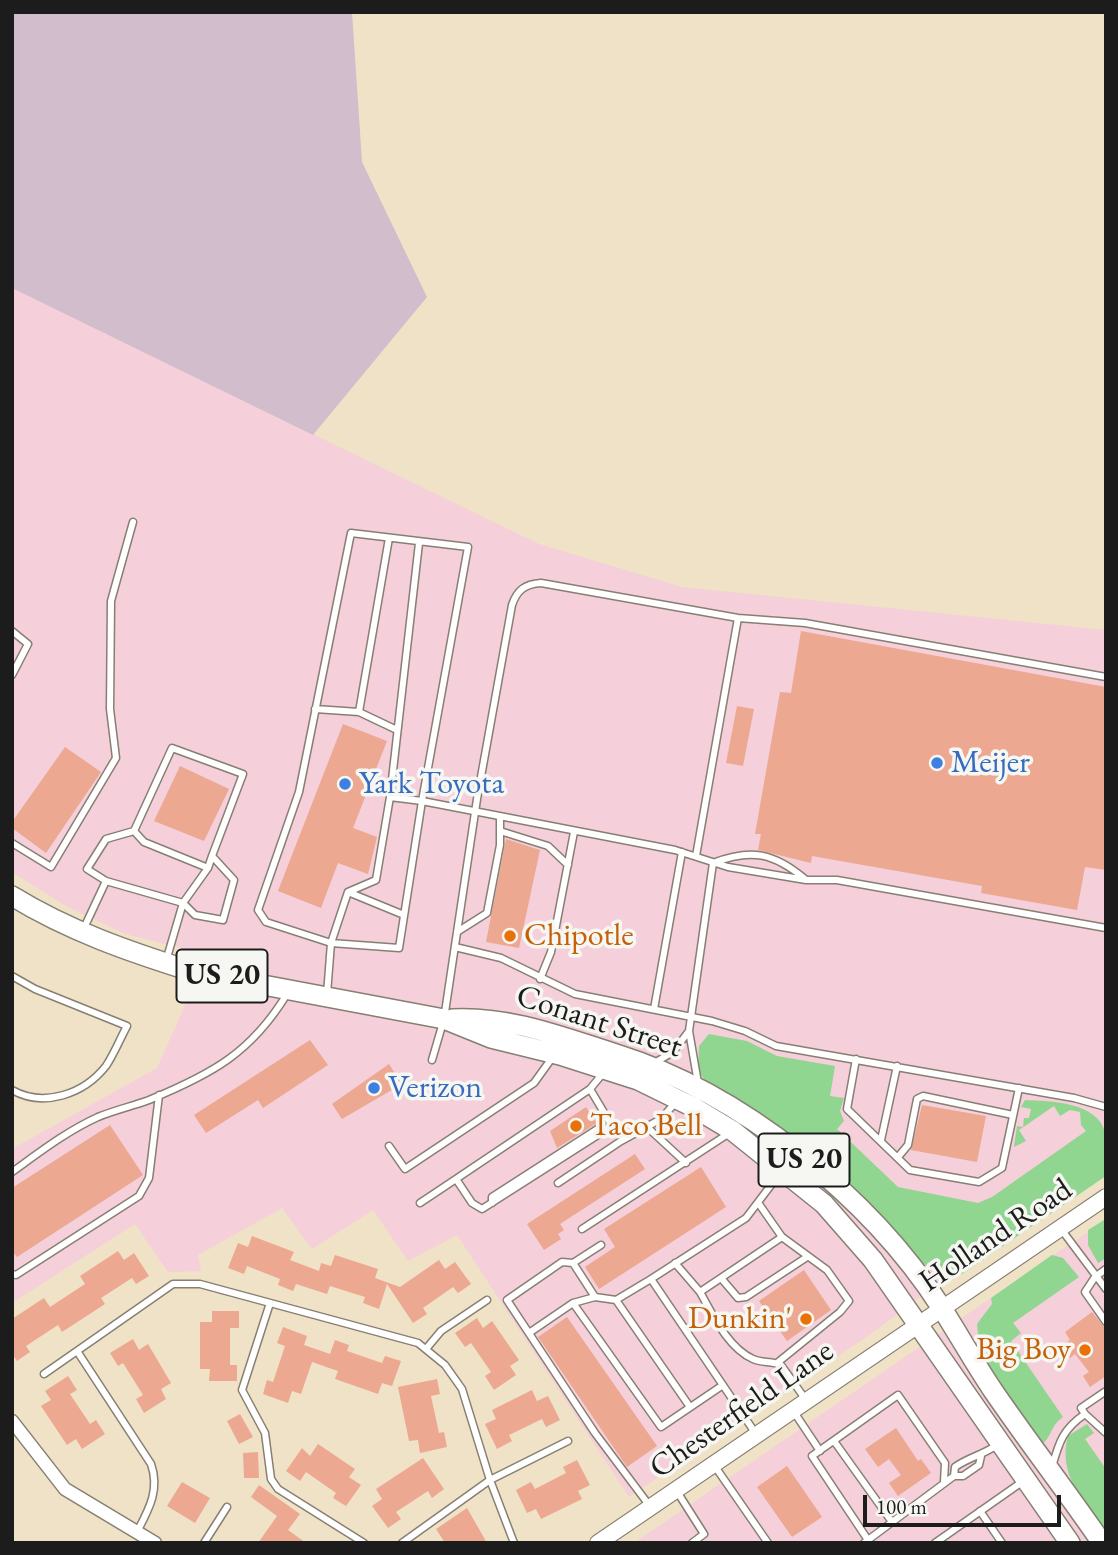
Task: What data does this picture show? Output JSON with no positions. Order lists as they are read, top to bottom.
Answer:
{
  "streets": {
    "main road": ["US 20", "Conant Street"],
    "street": ["Holland Road", "Chesterfield Lane"]
  },
  "crossings": [
    ["US 20", "Conant Street"],
    ["US 20", "Holland Road"],
    ["US 20", "Chesterfield Lane"],
    ["Conant Street", "Holland Road"],
    ["Conant Street", "Chesterfield Lane"],
    ["Holland Road", "Chesterfield Lane"]
  ],
  "places": [
    "Meijer",
    "Yark Toyota",
    "Chipotle",
    "Verizon",
    "Taco Bell",
    "Dunkin'",
    "Big Boy"
  ],
  "scale_bar": "100 m"
}
